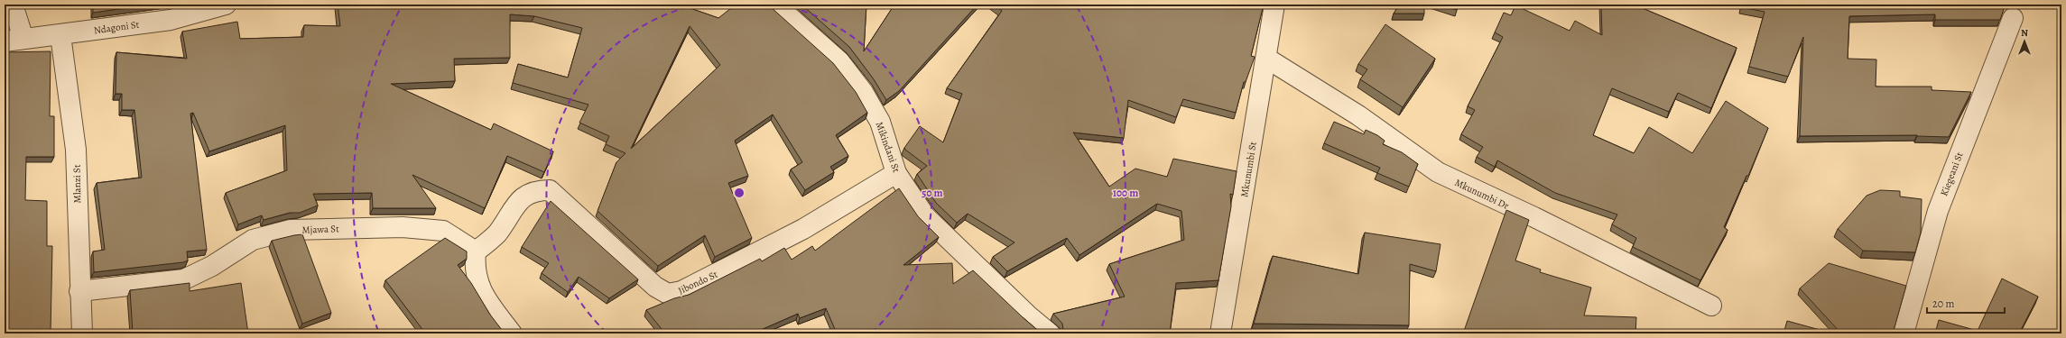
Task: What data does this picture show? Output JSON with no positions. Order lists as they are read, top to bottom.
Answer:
{
  "streets": {
    "street": [
      "Ndagoni St",
      "Mikindani St",
      "Mkunumbi St",
      "Kiegeani St",
      "Mlanzi St",
      "Mkunumbi Dr",
      "Mjawa St",
      "Jibondo St"
    ]
  },
  "crossings": [
    ["Ndagoni St", "Mlanzi St"],
    ["Mikindani St", "Jibondo St"],
    ["Mkunumbi St", "Mkunumbi Dr"],
    ["Mlanzi St", "Mjawa St"],
    ["Mjawa St", "Jibondo St"]
  ],
  "scale_bar": "20 m",
  "north": "top",
  "rings": ["50 m", "100 m"]
}
